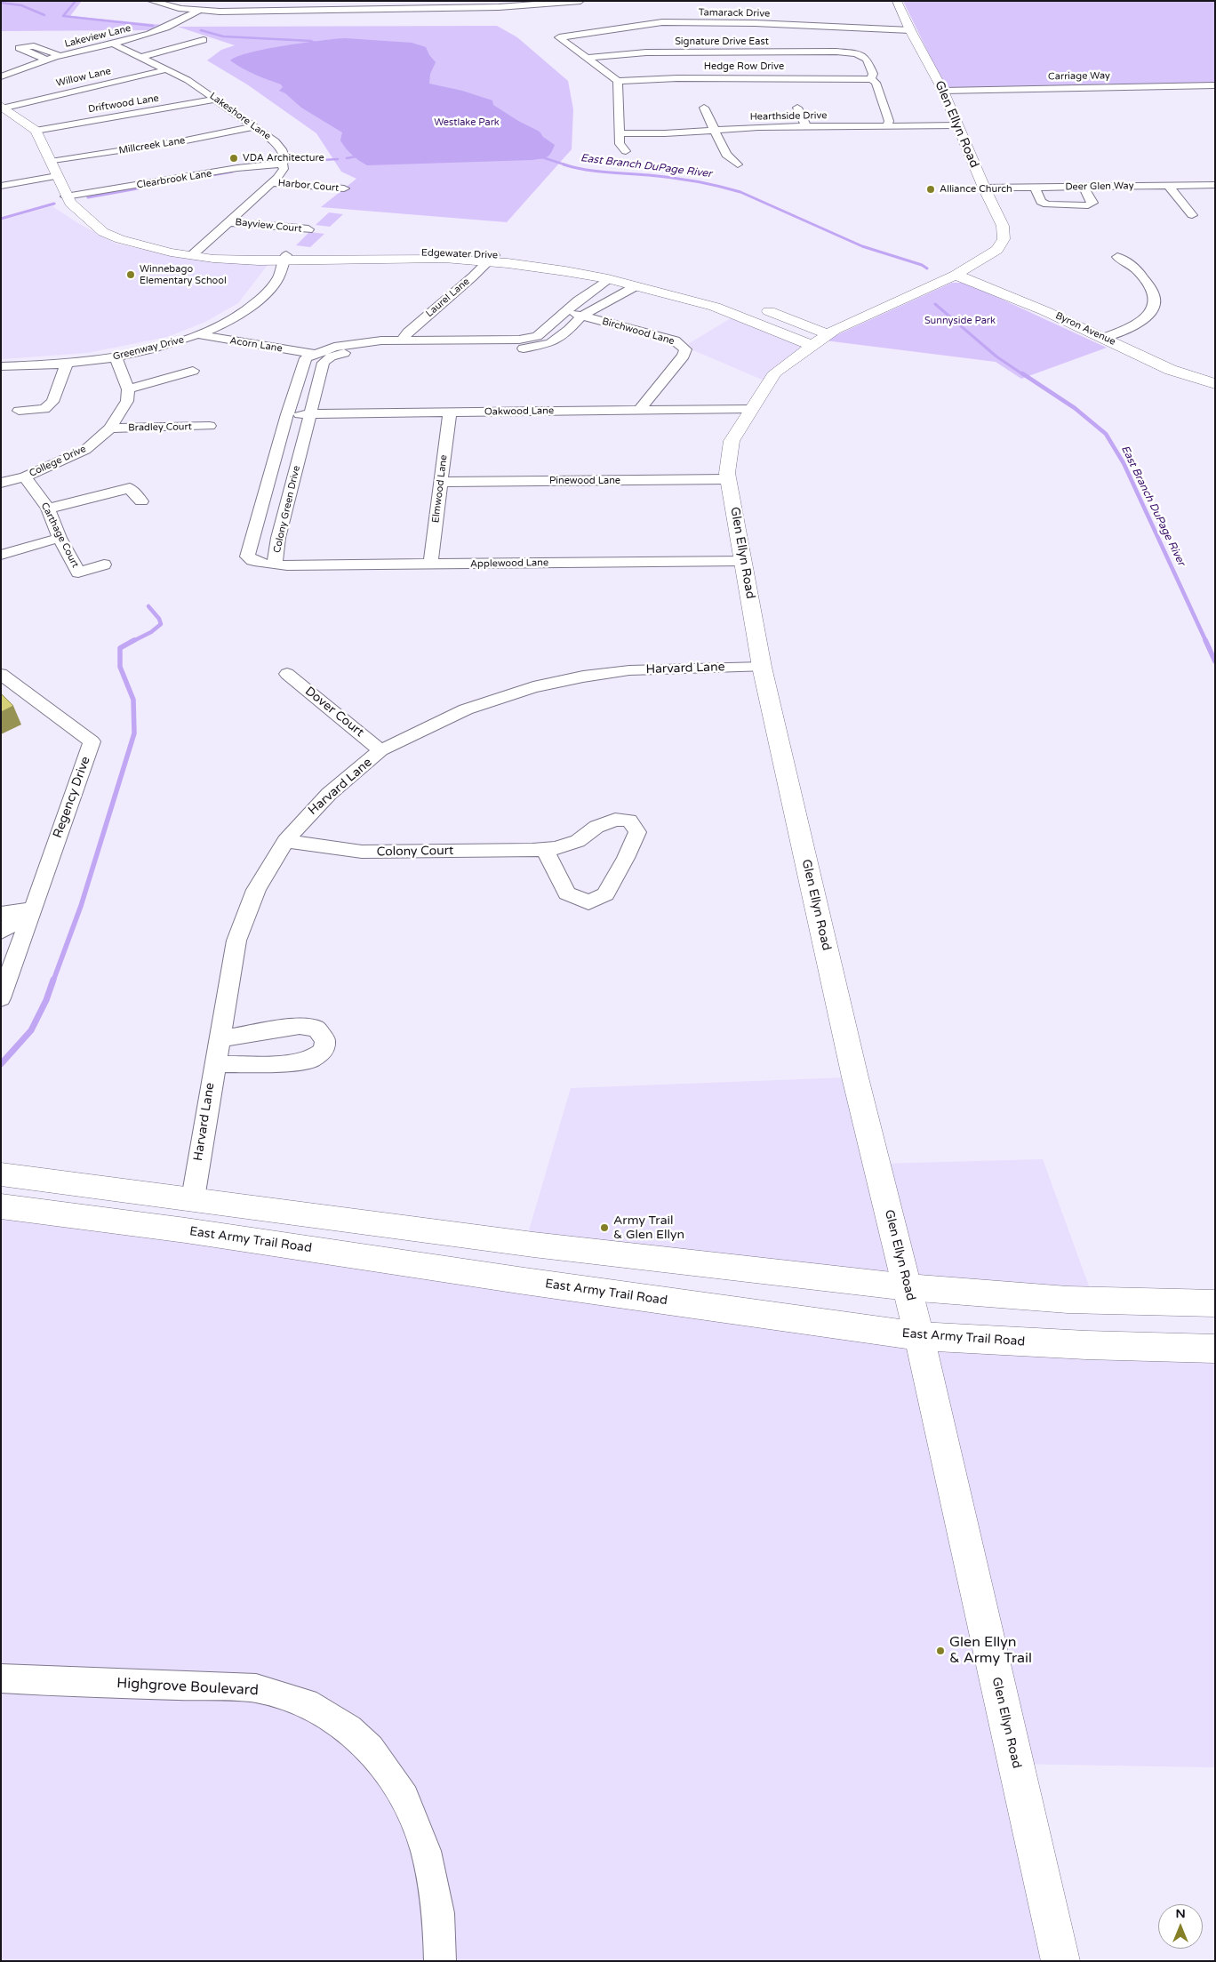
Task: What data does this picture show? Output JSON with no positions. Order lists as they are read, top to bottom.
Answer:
{
  "streets": {
    "street": [
      "Tamarack Drive",
      "Lakeview Lane",
      "Signature Drive East",
      "Hedge Row Drive",
      "Carriage Way",
      "Willow Lane",
      "Driftwood Lane",
      "Lakeshore Lane",
      "Hearthside Drive",
      "Glen Ellyn Road",
      "Millcreek Lane",
      "Clearbrook Lane",
      "Harbor Court",
      "Deer Glen Way",
      "Bayview Court",
      "Edgewater Drive",
      "Laurel Lane",
      "Byron Avenue",
      "Birchwood Lane",
      "Acorn Lane",
      "Greenway Drive",
      "Oakwood Lane",
      "Bradley Court",
      "College Drive",
      "Pinewood Lane",
      "Elmwood Lane",
      "Colony Green Drive",
      "Carthage Court",
      "Applewood Lane",
      "Harvard Lane",
      "Dover Court",
      "Regency Drive",
      "Colony Court",
      "East Army Trail Road",
      "Highgrove Boulevard"
    ]
  },
  "crossings": [
    ["Tamarack Drive", "Signature Drive East"],
    ["Tamarack Drive", "Glen Ellyn Road"],
    ["Lakeview Lane", "Lakeshore Lane"],
    ["Signature Drive East", "Hedge Row Drive"],
    ["Carriage Way", "Glen Ellyn Road"],
    ["Willow Lane", "Lakeshore Lane"],
    ["Willow Lane", "Edgewater Drive"],
    ["Driftwood Lane", "Lakeshore Lane"],
    ["Driftwood Lane", "Edgewater Drive"],
    ["Lakeshore Lane", "Millcreek Lane"],
    ["Lakeshore Lane", "Clearbrook Lane"],
    ["Hearthside Drive", "Glen Ellyn Road"],
    ["Glen Ellyn Road", "Deer Glen Way"],
    ["Glen Ellyn Road", "Edgewater Drive"],
    ["Glen Ellyn Road", "Byron Avenue"],
    ["Glen Ellyn Road", "Oakwood Lane"],
    ["Glen Ellyn Road", "Pinewood Lane"],
    ["Glen Ellyn Road", "Applewood Lane"],
    ["Glen Ellyn Road", "Harvard Lane"],
    ["Glen Ellyn Road", "East Army Trail Road"],
    ["Millcreek Lane", "Edgewater Drive"],
    ["Clearbrook Lane", "Edgewater Drive"],
    ["Edgewater Drive", "Laurel Lane"],
    ["Edgewater Drive", "Greenway Drive"],
    ["Edgewater Drive", "Colony Green Drive"],
    ["Birchwood Lane", "Oakwood Lane"],
    ["Birchwood Lane", "Colony Green Drive"],
    ["Acorn Lane", "Greenway Drive"],
    ["Acorn Lane", "Colony Green Drive"],
    ["Oakwood Lane", "Elmwood Lane"],
    ["Oakwood Lane", "Colony Green Drive"],
    ["Bradley Court", "College Drive"],
    ["College Drive", "Carthage Court"],
    ["Pinewood Lane", "Elmwood Lane"],
    ["Elmwood Lane", "Applewood Lane"],
    ["Colony Green Drive", "Applewood Lane"],
    ["Harvard Lane", "Dover Court"],
    ["Harvard Lane", "Colony Court"]
  ],
  "water": ["East Branch DuPage River"],
  "parks": ["Westlake Park", "Sunnyside Park"],
  "places": [
    "VDA Architecture",
    "Alliance Church",
    "Winnebago Elementary School",
    "Army Trail & Glen Ellyn",
    "Glen Ellyn & Army Trail"
  ],
  "north": "top"
}
